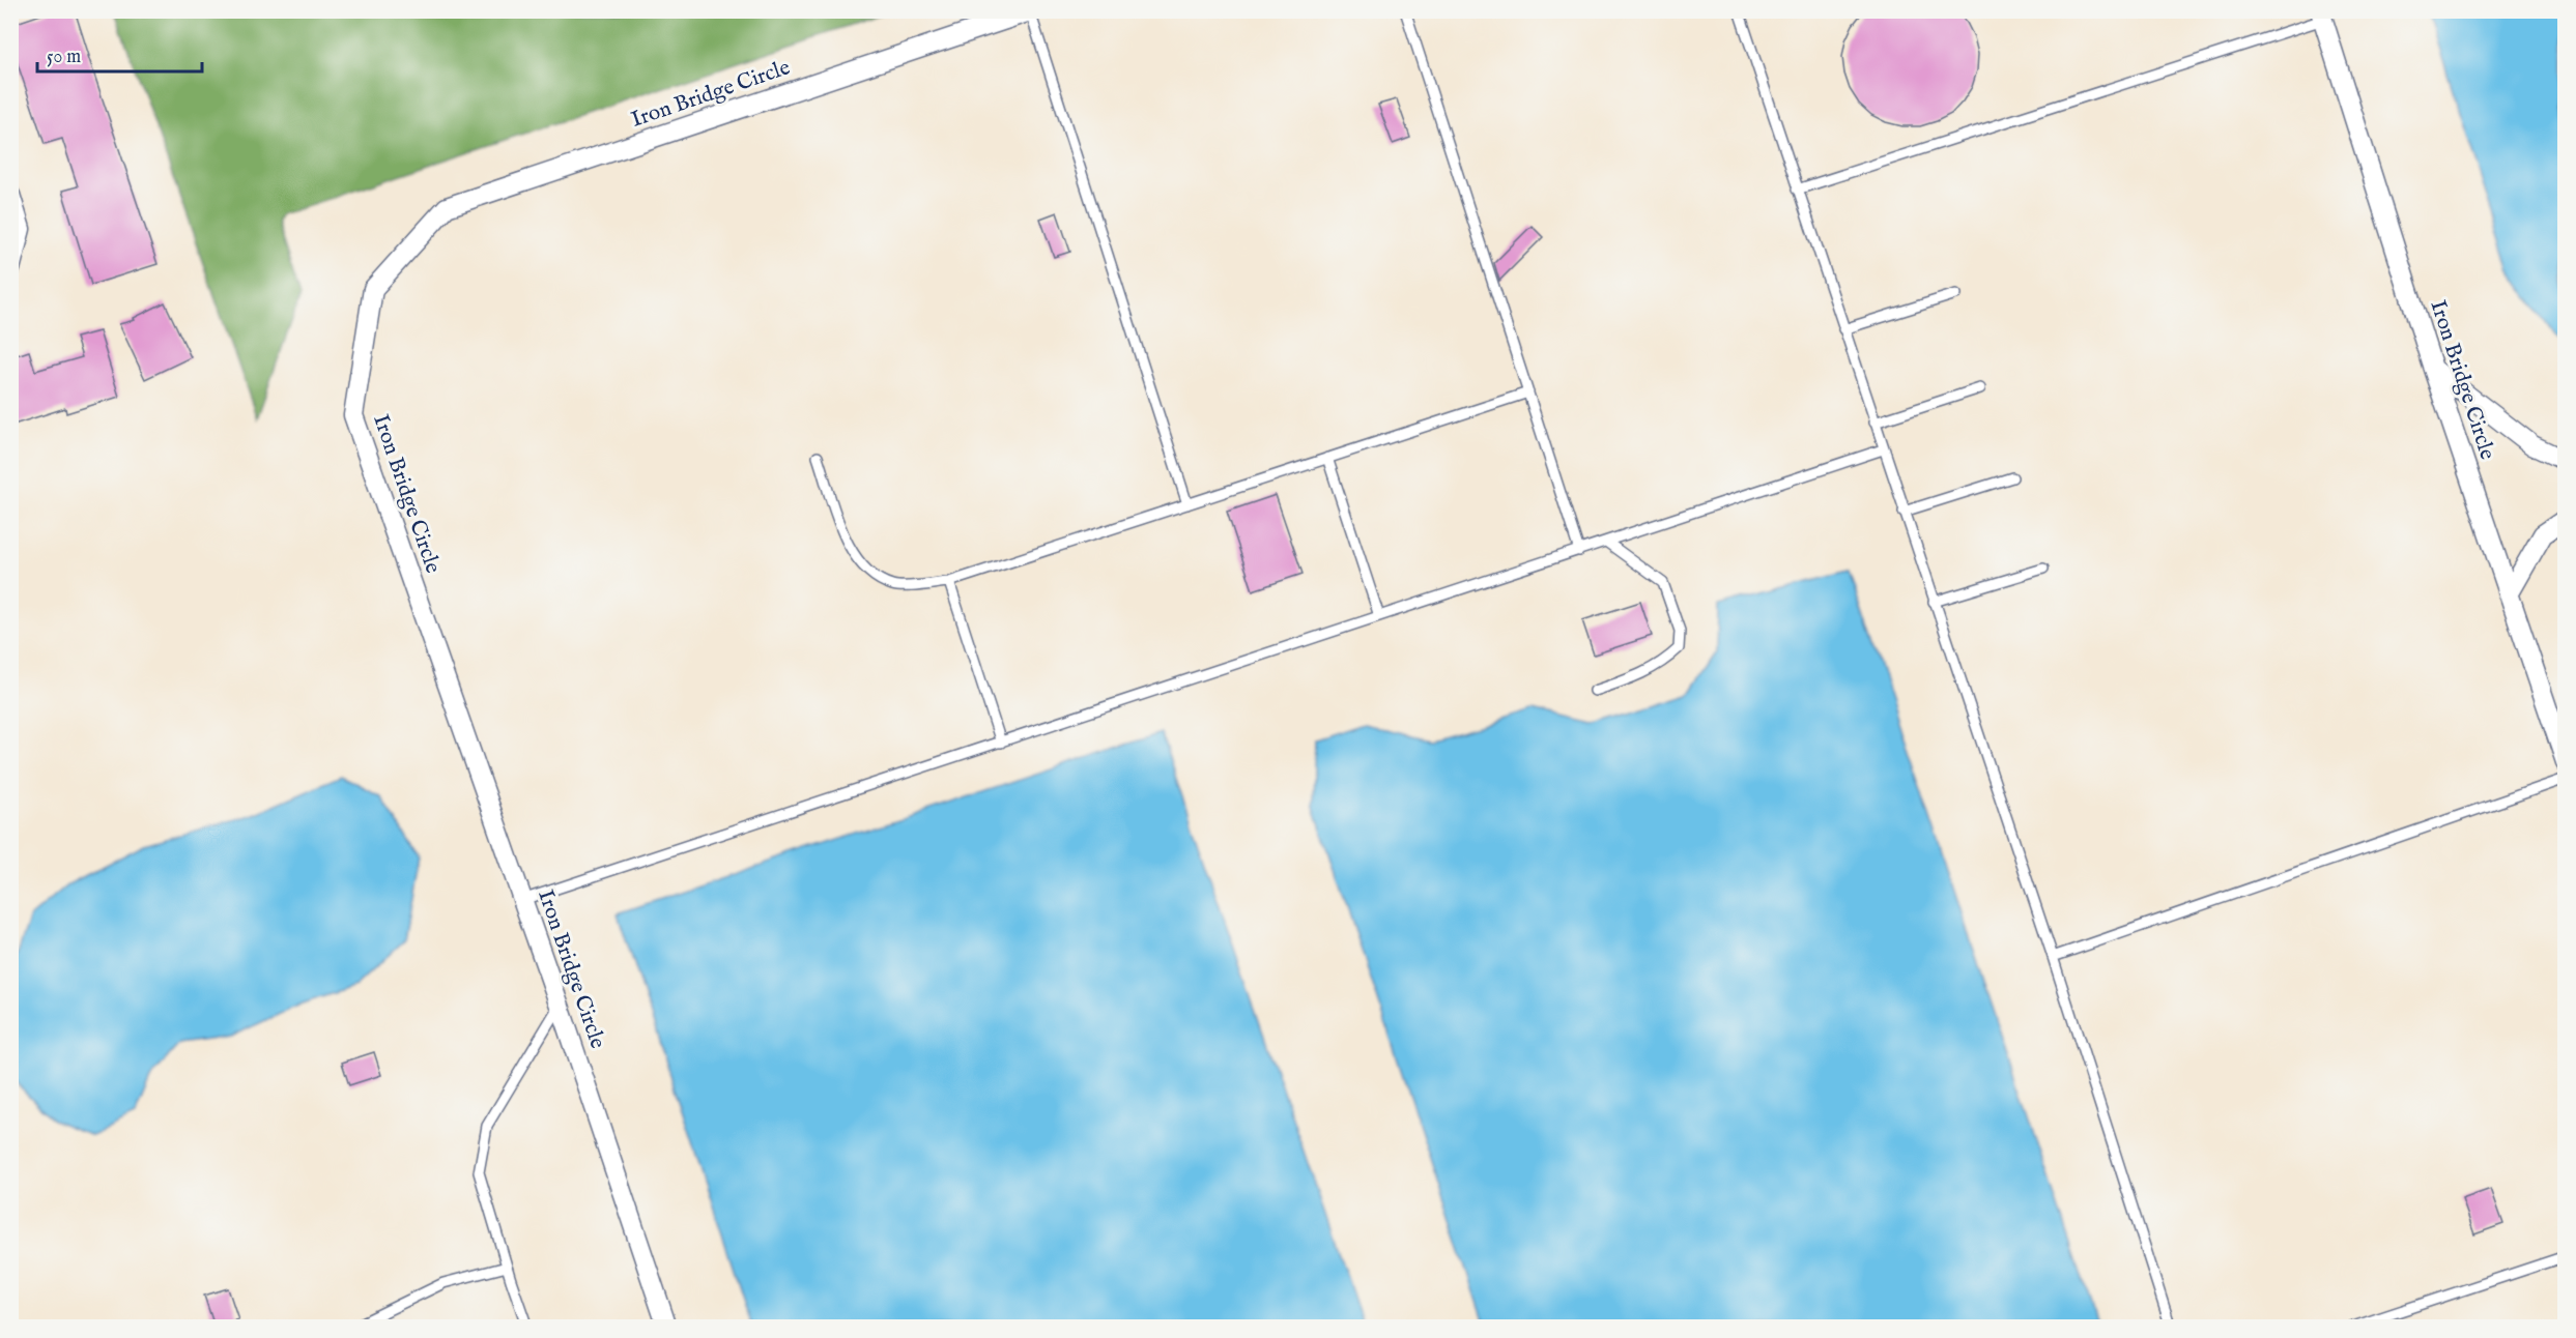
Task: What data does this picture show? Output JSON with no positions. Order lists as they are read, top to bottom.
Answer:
{
  "streets": {
    "street": ["Iron Bridge Circle"]
  },
  "scale_bar": "50 m"
}
